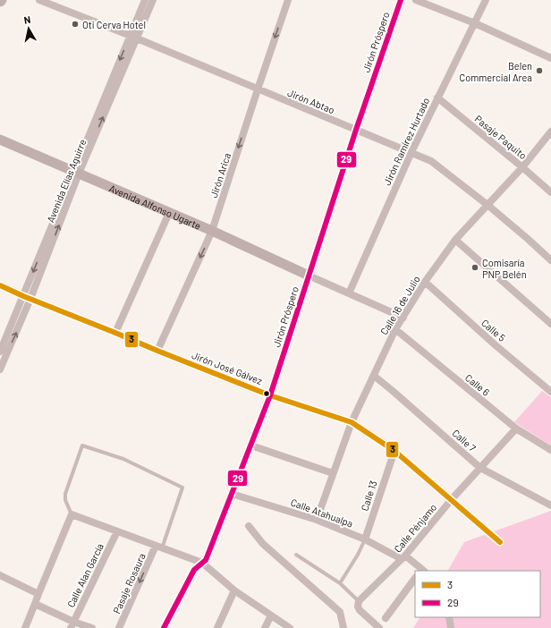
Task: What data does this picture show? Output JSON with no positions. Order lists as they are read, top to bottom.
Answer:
{
  "streets": {
    "main road": ["Avenida Alfonso Ugarte"],
    "street": [
      "Jirón Próspero",
      "Jirón Abtao",
      "Pasaje Paquito",
      "Jirón Ramírez Hurtado",
      "Jirón Arica",
      "Avenida Elías Aguirre",
      "Calle 16 de Julio",
      "Calle 5",
      "Jirón José Gálvez",
      "Calle 6",
      "Calle 7",
      "Calle 13",
      "Calle Atahualpa",
      "Calle Pénjamo",
      "Calle Alan García",
      "Pasaje Rosaura"
    ]
  },
  "crossings": [
    ["Jirón Próspero", "Jirón Abtao"],
    ["Jirón Próspero", "Avenida Alfonso Ugarte"],
    ["Jirón Próspero", "Jirón José Gálvez"],
    ["Jirón Próspero", "Calle Atahualpa"],
    ["Jirón Abtao", "Jirón Ramírez Hurtado"],
    ["Jirón Abtao", "Jirón Arica"],
    ["Jirón Abtao", "Avenida Elías Aguirre"],
    ["Jirón Abtao", "Calle 16 de Julio"],
    ["Pasaje Paquito", "Jirón Ramírez Hurtado"],
    ["Pasaje Paquito", "Calle 16 de Julio"],
    ["Jirón Arica", "Avenida Alfonso Ugarte"],
    ["Jirón Arica", "Jirón José Gálvez"],
    ["Avenida Elías Aguirre", "Avenida Alfonso Ugarte"],
    ["Avenida Elías Aguirre", "Jirón José Gálvez"],
    ["Calle 16 de Julio", "Calle 5"],
    ["Calle 16 de Julio", "Jirón José Gálvez"],
    ["Calle 16 de Julio", "Calle 6"],
    ["Calle 16 de Julio", "Calle 7"],
    ["Calle 16 de Julio", "Calle Atahualpa"],
    ["Jirón José Gálvez", "Calle 13"],
    ["Jirón José Gálvez", "Calle Pénjamo"],
    ["Calle 6", "Calle Pénjamo"],
    ["Calle 7", "Calle Pénjamo"],
    ["Calle 13", "Calle Atahualpa"],
    ["Calle Atahualpa", "Calle Pénjamo"]
  ],
  "one_way": ["Pasaje Rosaura"],
  "places": ["Oti Cerva Hotel", "Belen Commercial Area", "Comisaría PNP Belén"],
  "lines": ["transit line 29", "transit line 3"],
  "legend": ["3", "29"],
  "north": "top"
}
